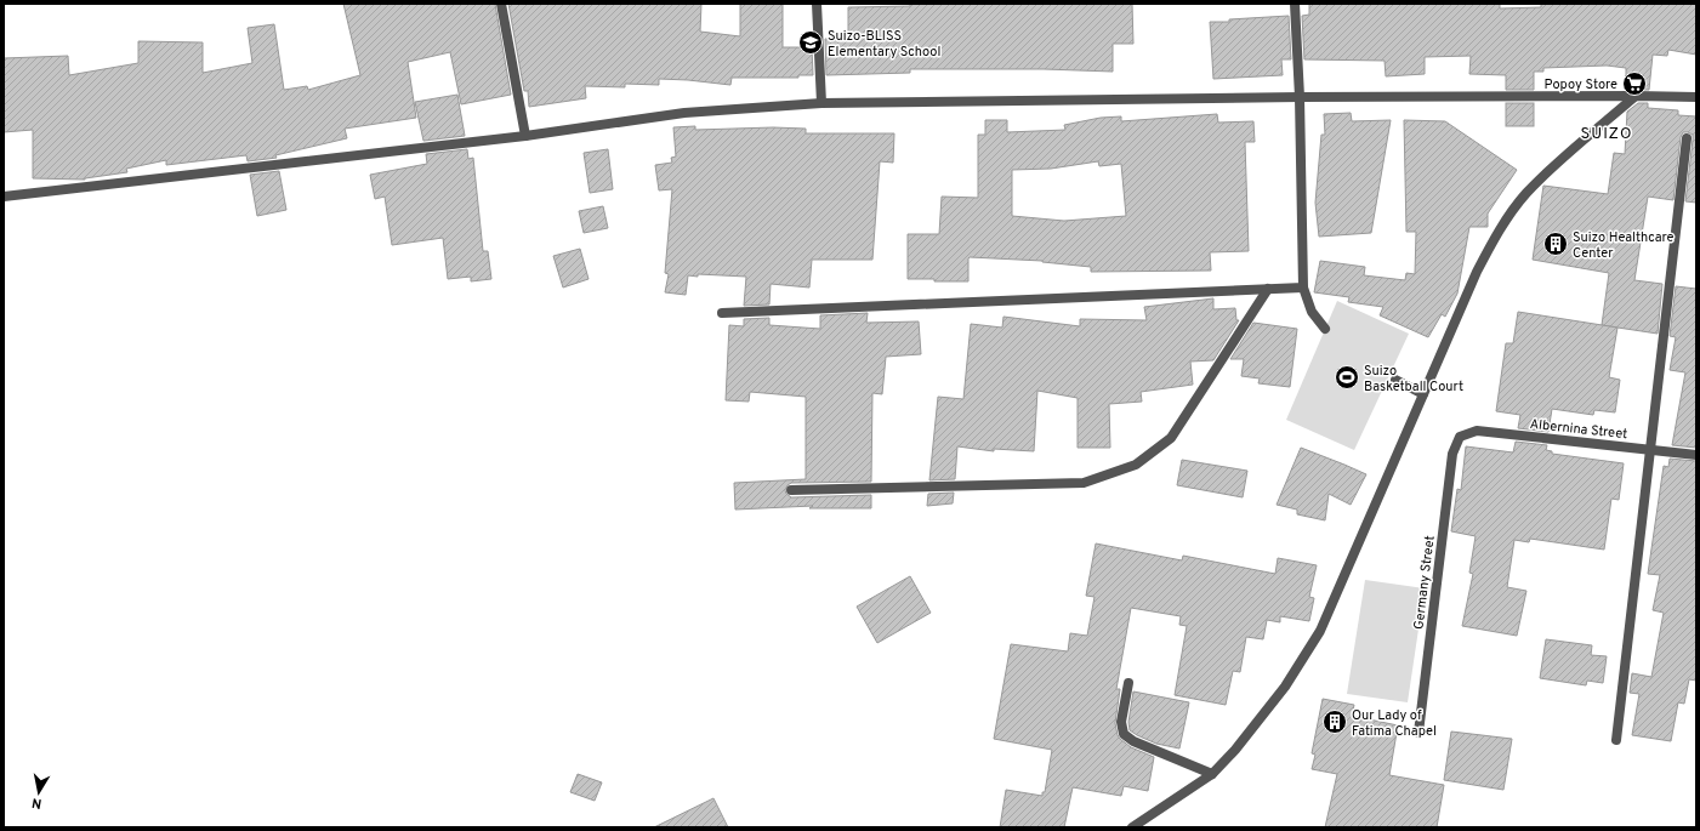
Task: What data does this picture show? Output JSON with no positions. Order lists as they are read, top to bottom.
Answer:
{
  "streets": {
    "street": ["Albernina Street", "Germany Street"]
  },
  "crossings": [
    ["Albernina Street", "Germany Street"]
  ],
  "districts": ["SUIZO"],
  "places": {
    "school or university": ["Suizo-BLISS Elementary School"],
    "supermarket": ["Popoy Store"],
    "building": ["Suizo Healthcare Center", "Our Lady of Fatima Chapel"],
    "sports": ["Suizo Basketball Court"]
  },
  "north": "bottom"
}
